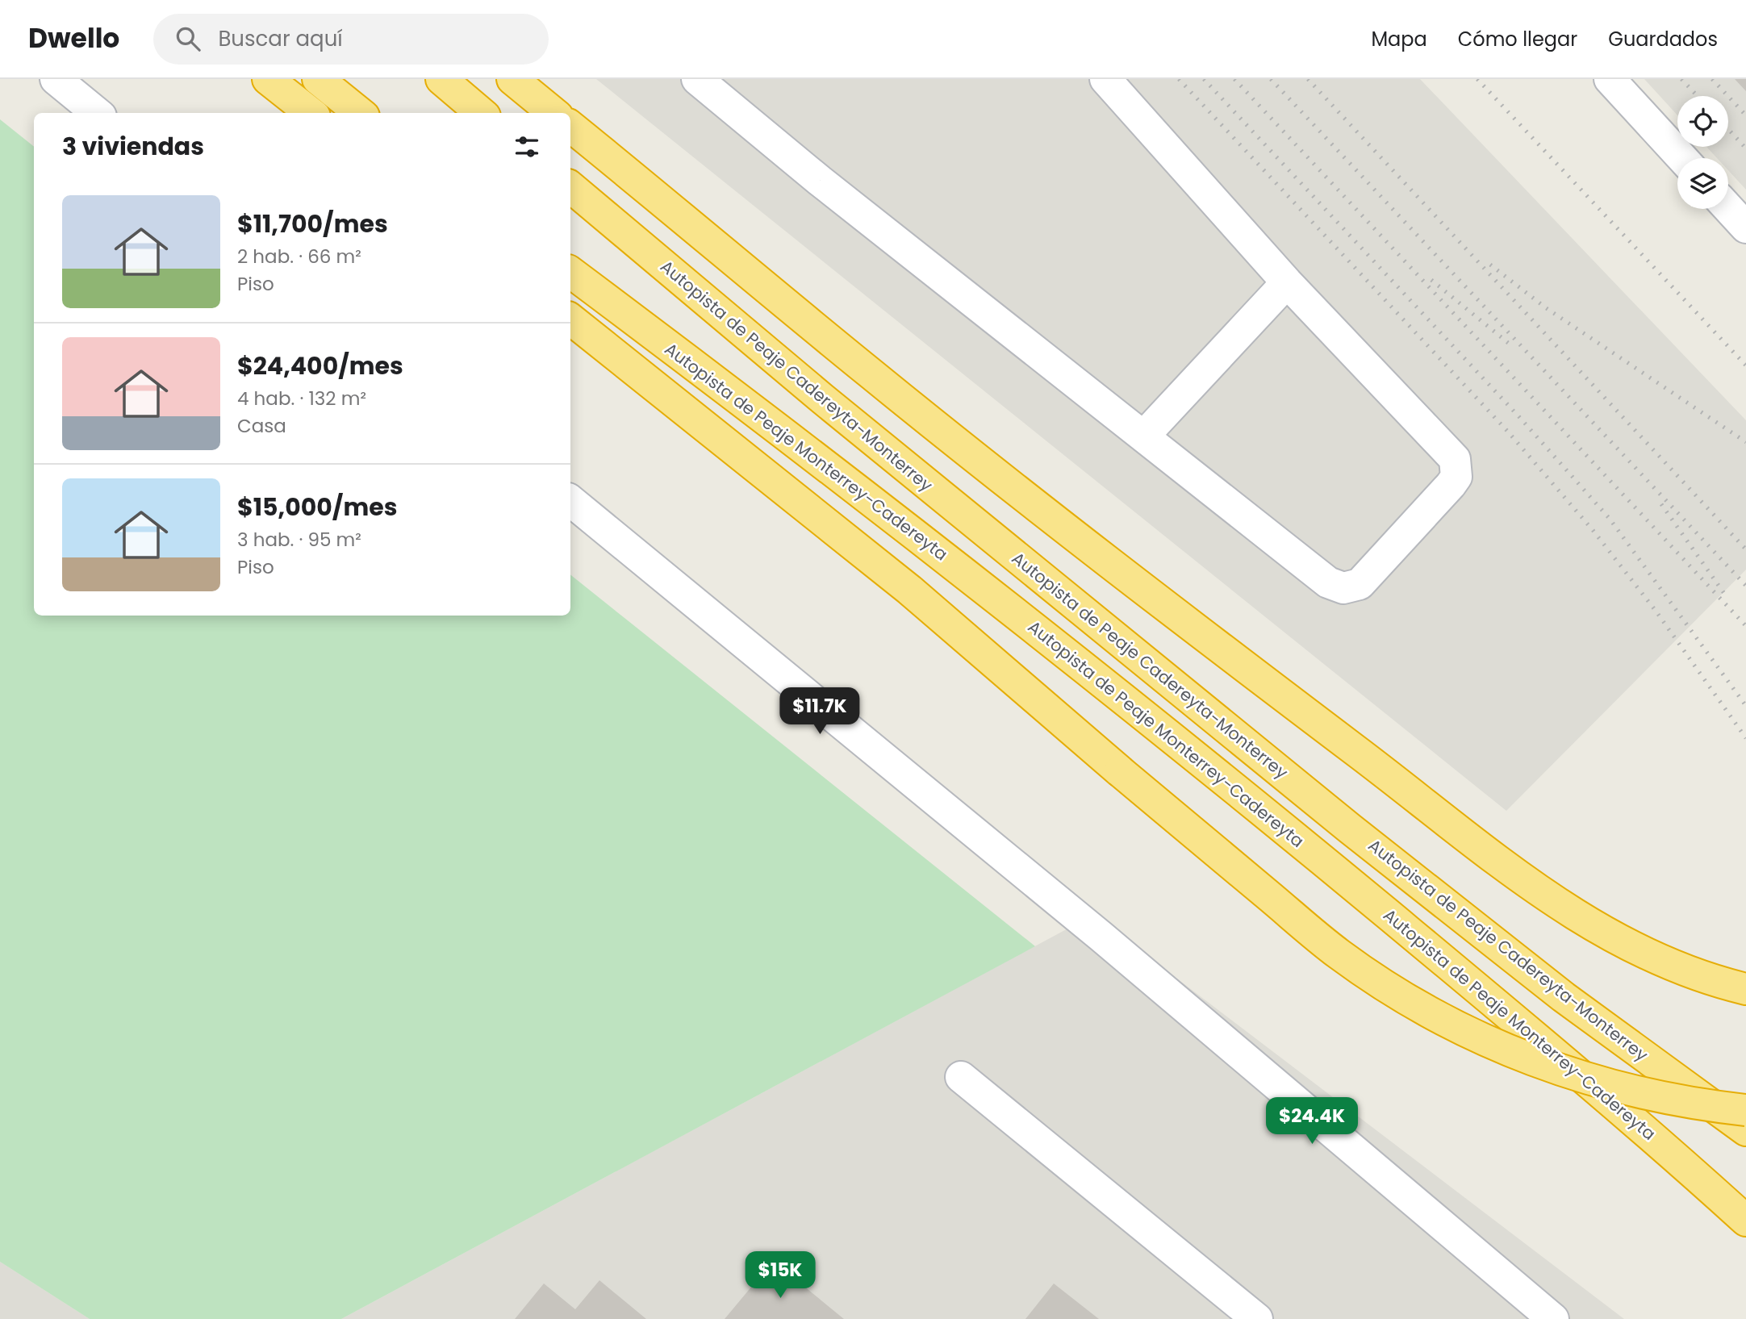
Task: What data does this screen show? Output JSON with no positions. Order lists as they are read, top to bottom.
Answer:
{
  "streets": {
    "highway": ["Autopista de Peaje Cadereyta-Monterrey", "Autopista de Peaje Monterrey-Cadereyta"]
  },
  "page": {
    "header": "Dwello",
    "search": "Buscar aquí",
    "nav": ["Mapa", "Cómo llegar", "Guardados"],
    "heading": "3 viviendas",
    "list": [
      {
        "name": "$11,700/mes",
        "note": "2 hab. · 66 m² · Piso"
      },
      {
        "name": "$24,400/mes",
        "note": "4 hab. · 132 m² · Casa"
      },
      {
        "name": "$15,000/mes",
        "note": "3 hab. · 95 m² · Piso"
      }
    ],
    "price": ["$11.7K", "$24.4K", "$15K"]
  }
}
